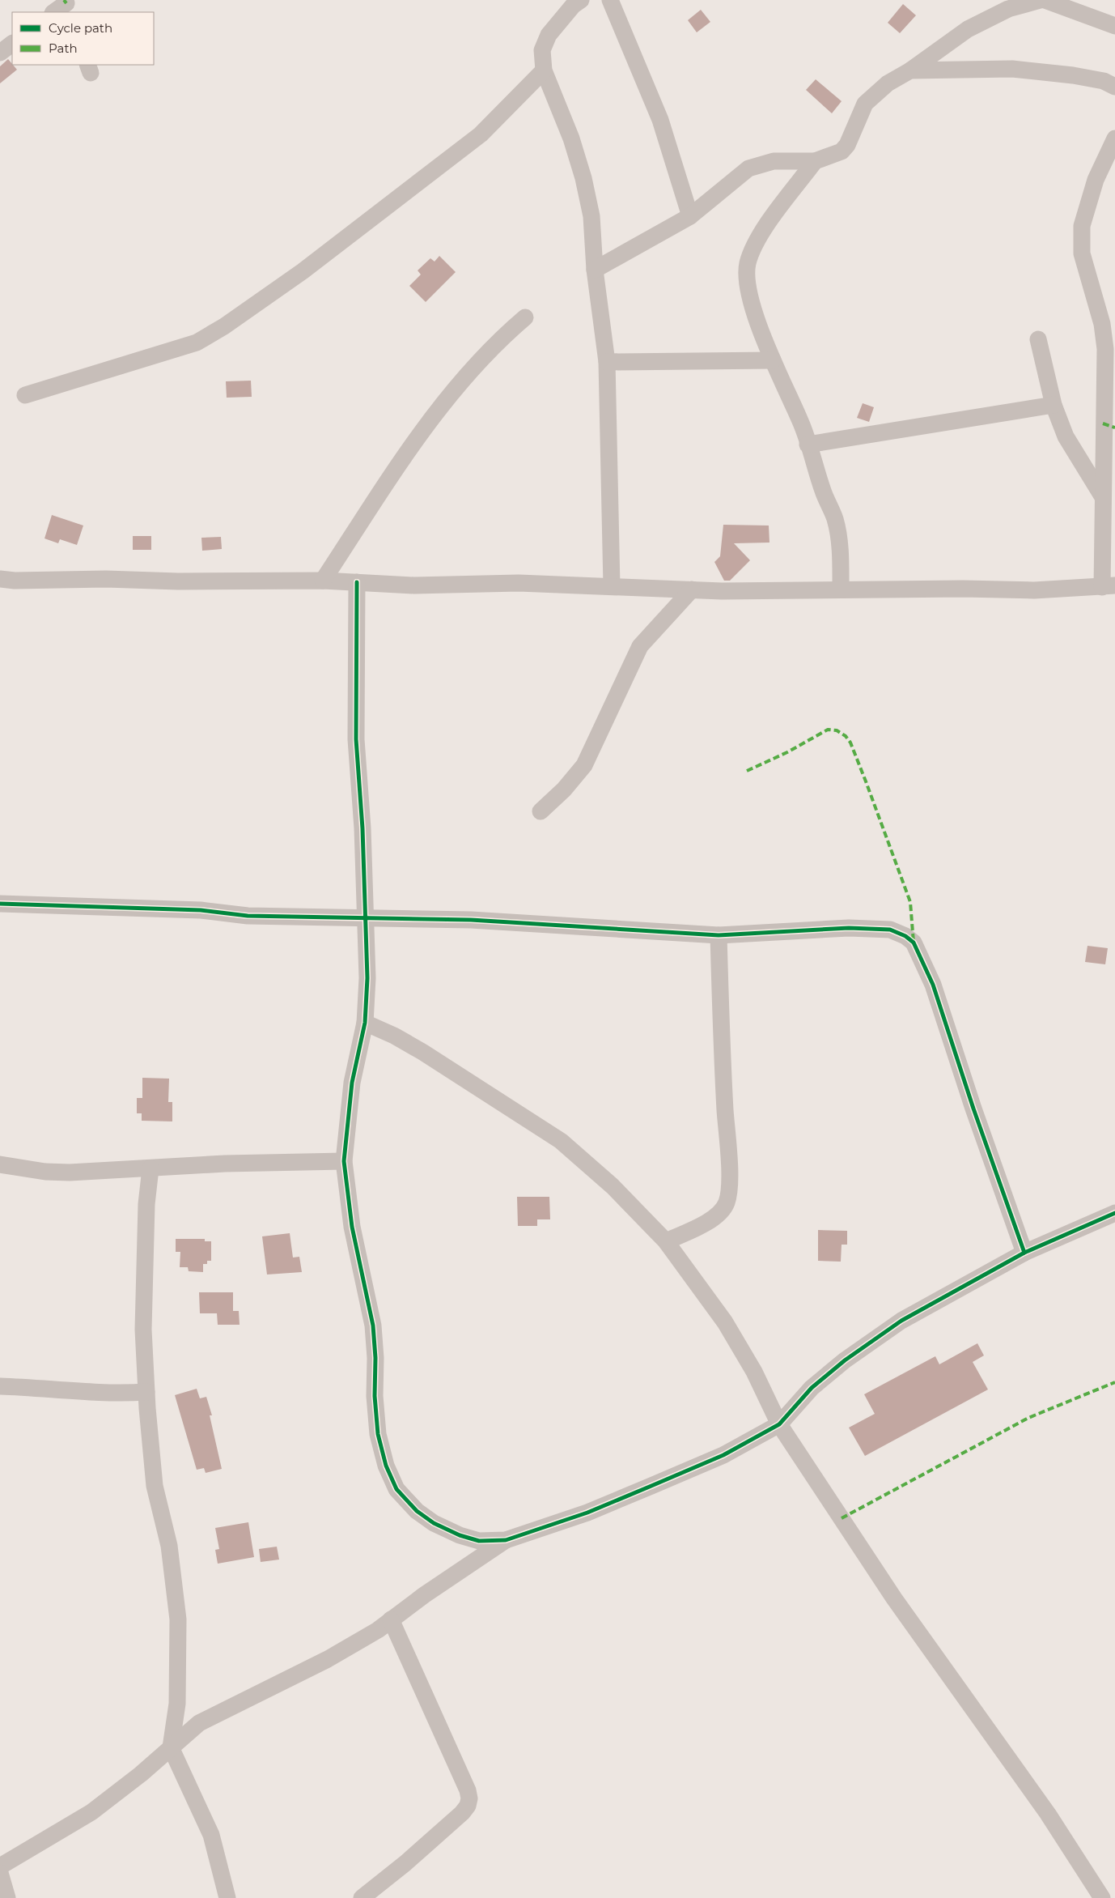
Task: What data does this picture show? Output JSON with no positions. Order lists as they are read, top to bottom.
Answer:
{
  "legend": ["Cycle path", "Path"]
}
